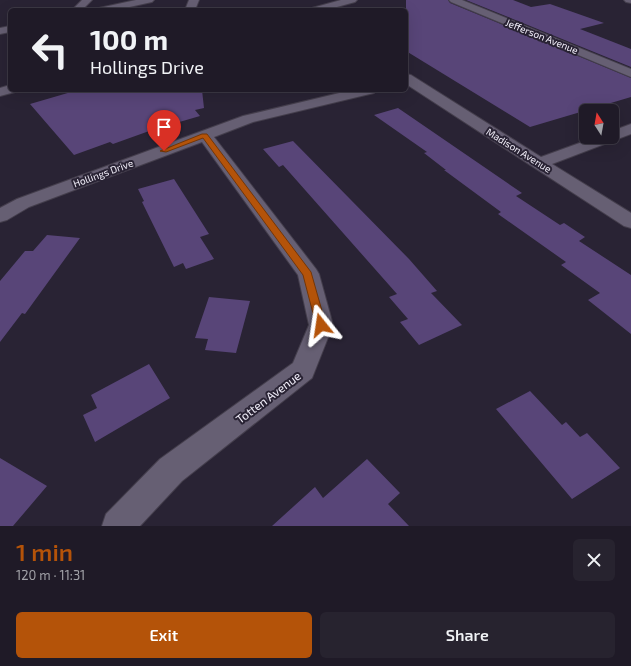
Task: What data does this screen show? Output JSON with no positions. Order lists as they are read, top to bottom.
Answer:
{
  "streets": {
    "street": [
      "Jefferson Avenue",
      "Madison Avenue",
      "Hollings Drive",
      "Totten Avenue"
    ]
  },
  "crossings": [
    ["Hollings Drive", "Totten Avenue"]
  ],
  "north": "top",
  "page": {
    "turn": ["100 m", "Hollings Drive"],
    "heading": ["1 min", "120 m · 11:31"],
    "buttons": ["Exit", "Share"]
  }
}
